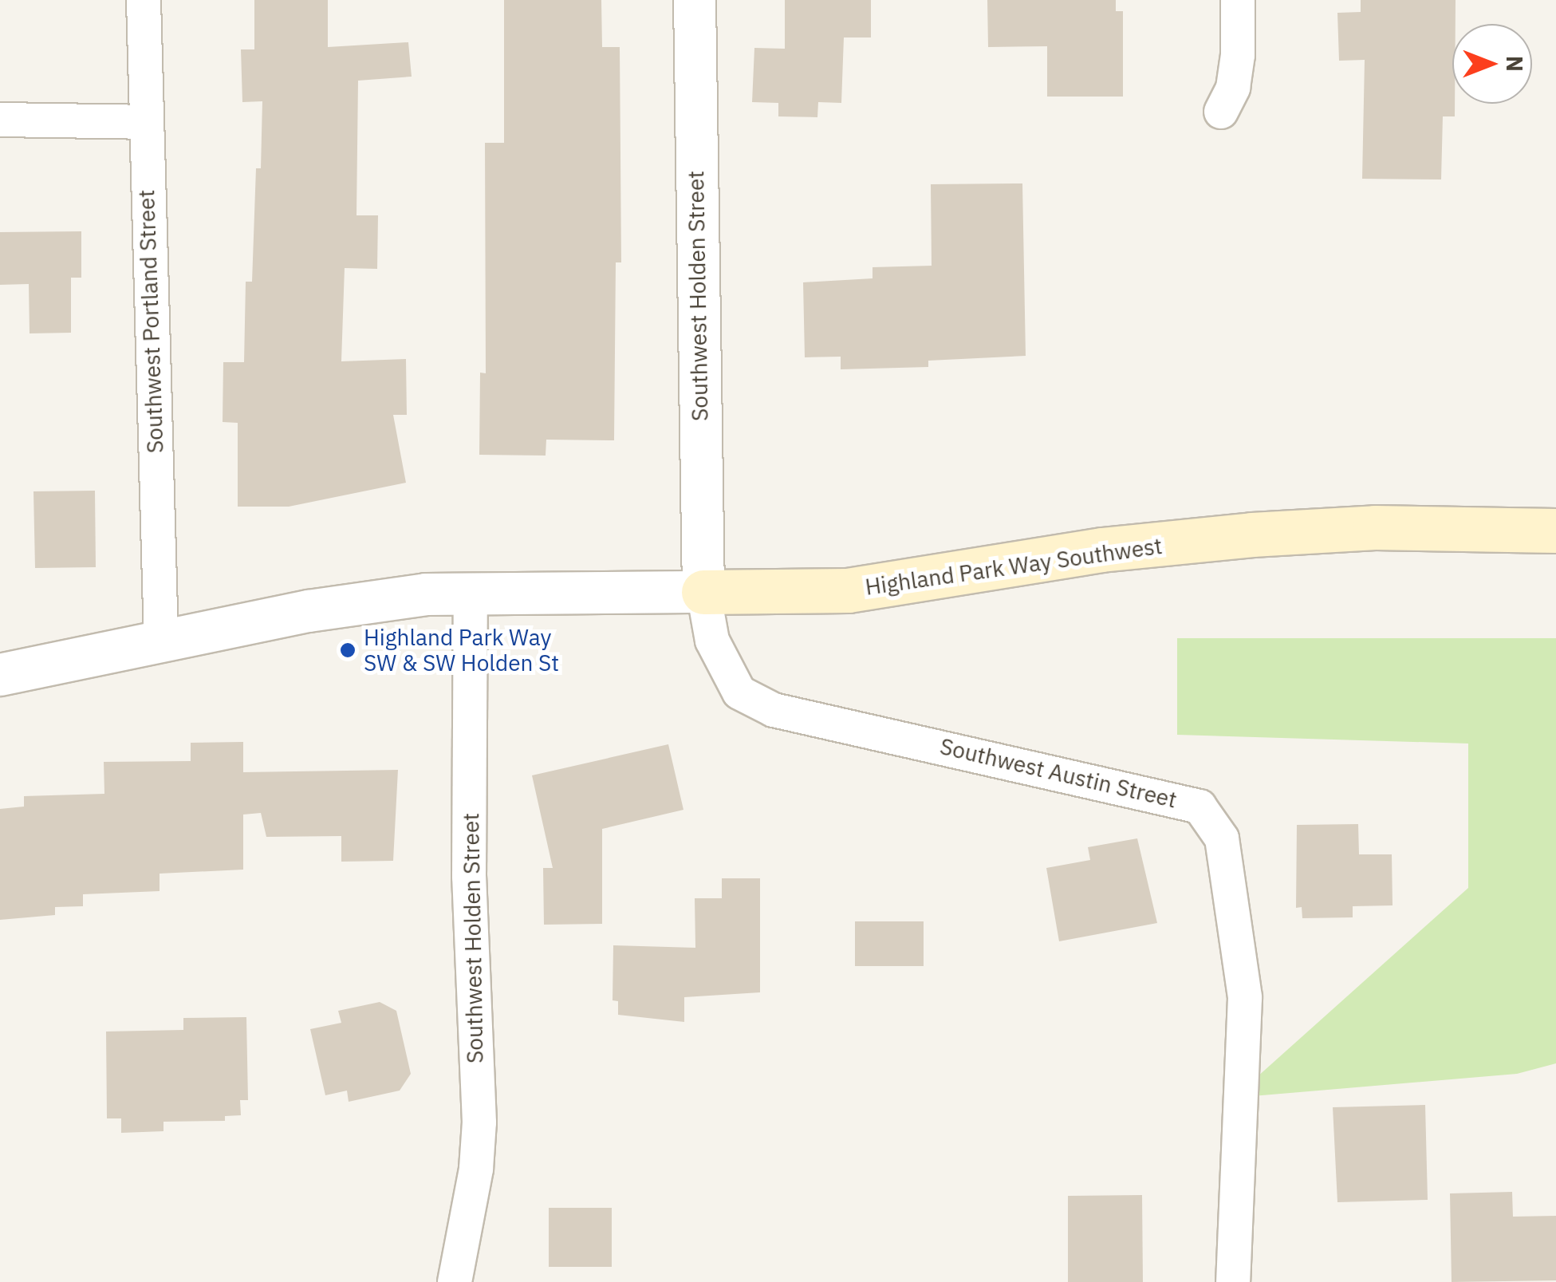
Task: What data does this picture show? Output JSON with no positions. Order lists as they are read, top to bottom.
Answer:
{
  "streets": {
    "main road": ["Highland Park Way Southwest"],
    "street": ["Southwest Holden Street", "Southwest Portland Street", "Southwest Austin Street"]
  },
  "crossings": [
    ["Southwest Holden Street", "Highland Park Way Southwest"],
    ["Southwest Holden Street", "Southwest Austin Street"],
    ["Southwest Portland Street", "Highland Park Way Southwest"],
    ["Highland Park Way Southwest", "Southwest Austin Street"]
  ],
  "places": ["Highland Park Way SW & SW Holden St"],
  "north": "right"
}
